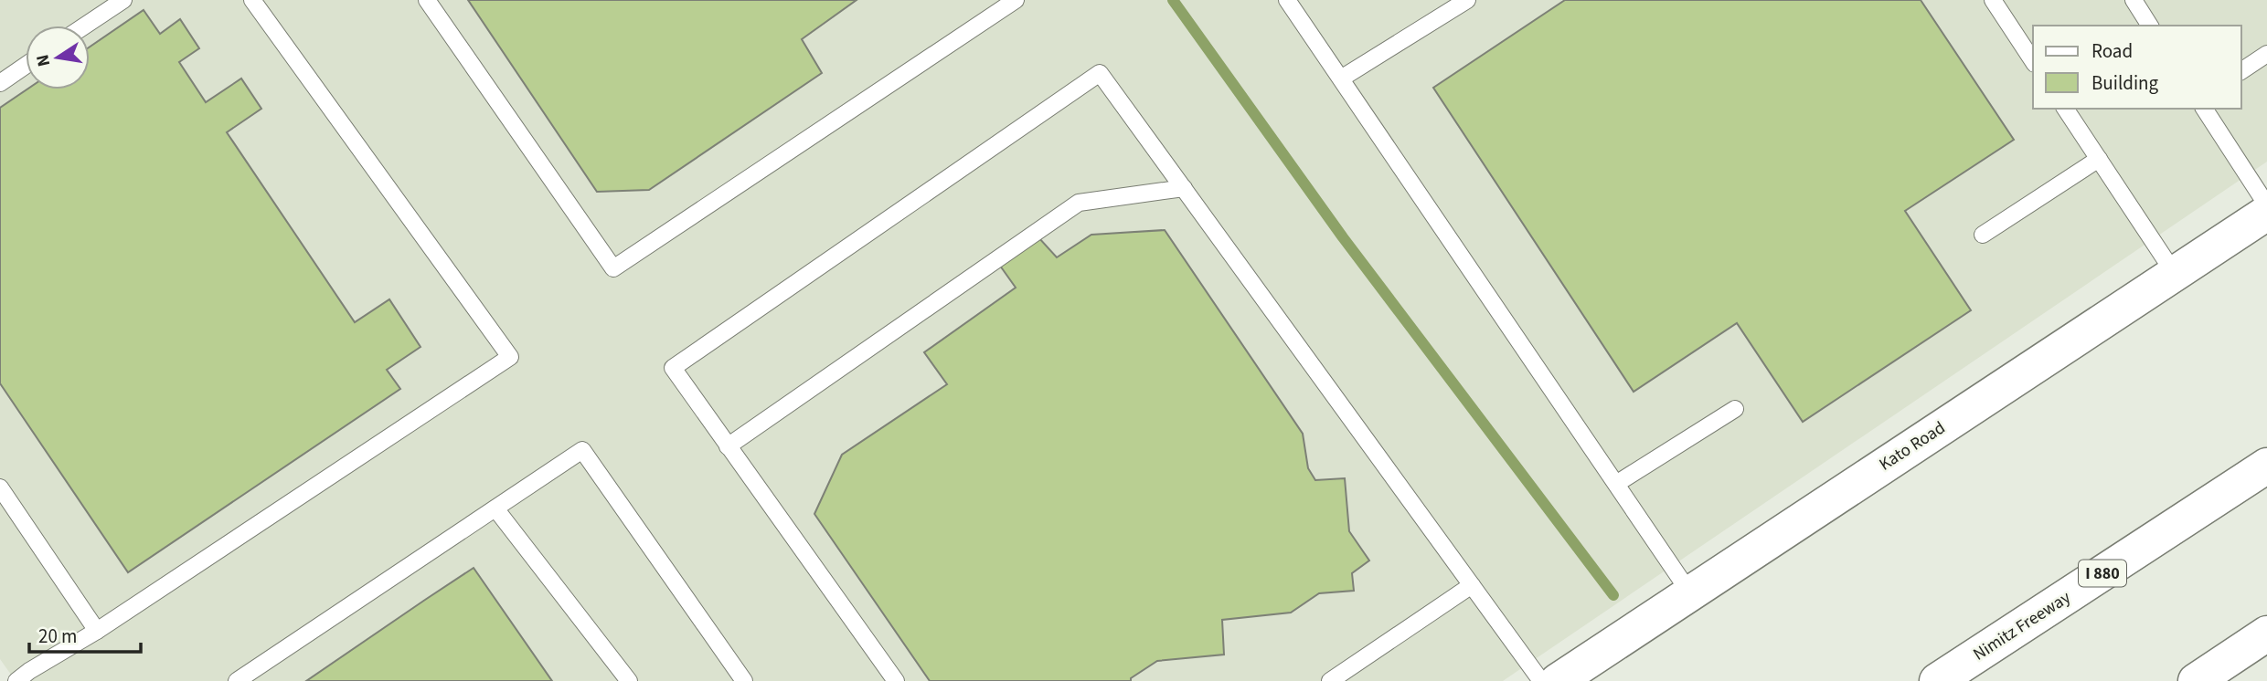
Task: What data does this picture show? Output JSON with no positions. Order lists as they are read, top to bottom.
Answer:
{
  "streets": {
    "main road": ["Kato Road", "I 880", "Nimitz Freeway"]
  },
  "legend": ["Road", "Building"],
  "scale_bar": "20 m",
  "north": "left"
}
